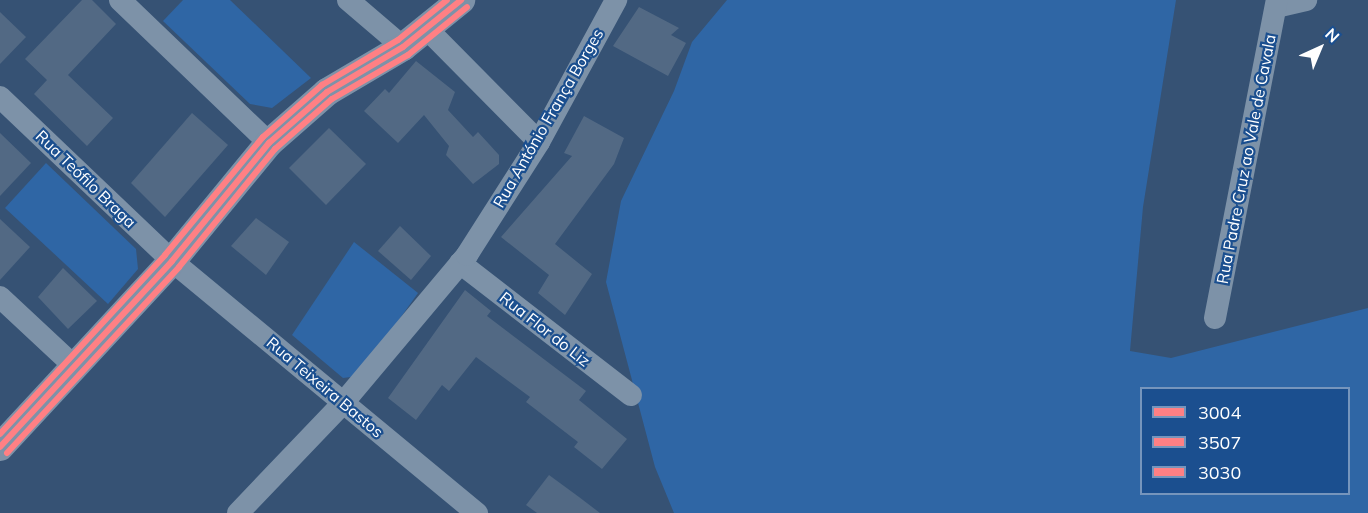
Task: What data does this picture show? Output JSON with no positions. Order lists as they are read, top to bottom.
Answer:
{
  "streets": {
    "street": [
      "Rua António França Borges",
      "Rua Padre Cruz ao Vale de Cavala",
      "Rua Teófilo Braga",
      "Rua Flor do Liz",
      "Rua Teixeira Bastos"
    ]
  },
  "crossings": [
    ["Rua António França Borges", "Rua Flor do Liz"],
    ["Rua António França Borges", "Rua Teixeira Bastos"],
    ["Rua Teófilo Braga", "Rua Teixeira Bastos"]
  ],
  "lines": ["transit line 3004", "transit line 3030", "transit line 3507"],
  "legend": ["3004", "3507", "3030"],
  "north": "top right"
}
